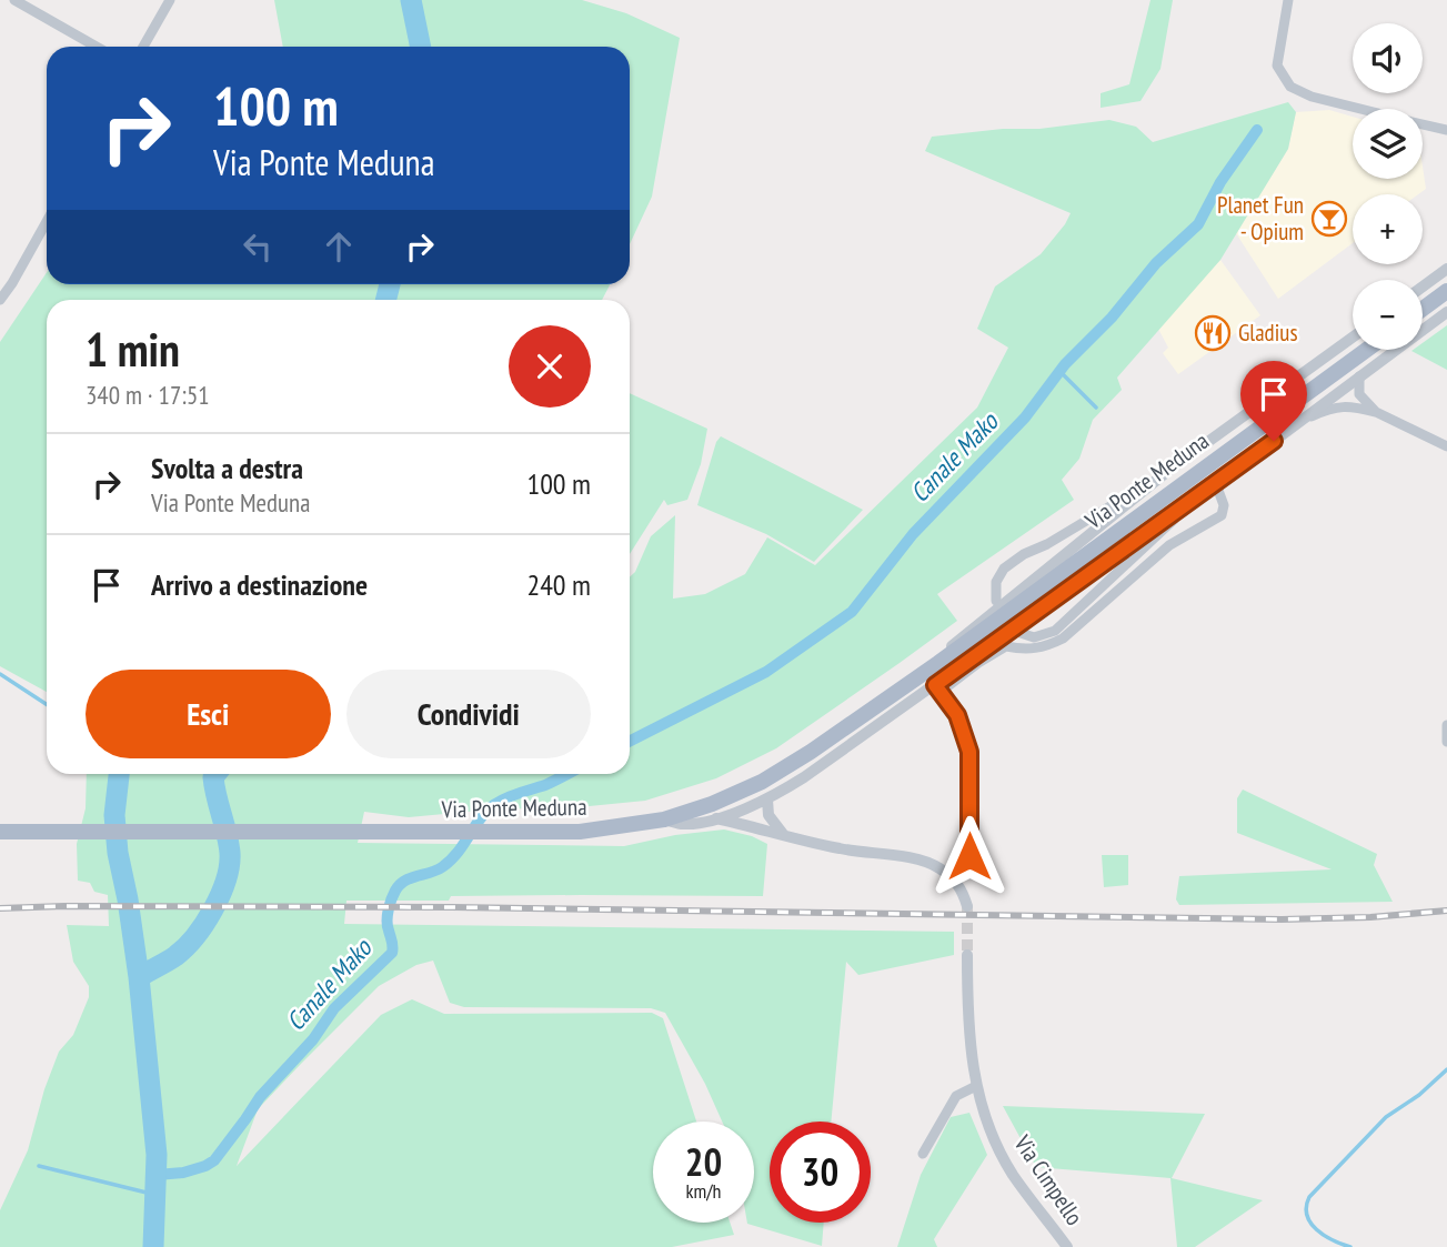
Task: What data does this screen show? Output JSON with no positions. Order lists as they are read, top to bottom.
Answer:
{
  "streets": {
    "main road": ["Via Ponte Meduna"],
    "street": ["Via Cimpello"]
  },
  "water": ["Canale Mako"],
  "places": {
    "bar": ["Planet Fun - Opium"],
    "restaurant": ["Gladius"]
  },
  "page": {
    "map_buttons": ["+", "−"],
    "turn": ["100 m", "Via Ponte Meduna"],
    "heading": ["1 min", "340 m · 17:51"],
    "list": [
      {
        "name": "Svolta a destra",
        "note": "Via Ponte Meduna",
        "value": "100 m"
      },
      {
        "name": "Arrivo a destinazione",
        "value": "240 m"
      }
    ],
    "buttons": ["Esci", "Condividi"],
    "speed": "20 km/h",
    "limit": "30"
  }
}
